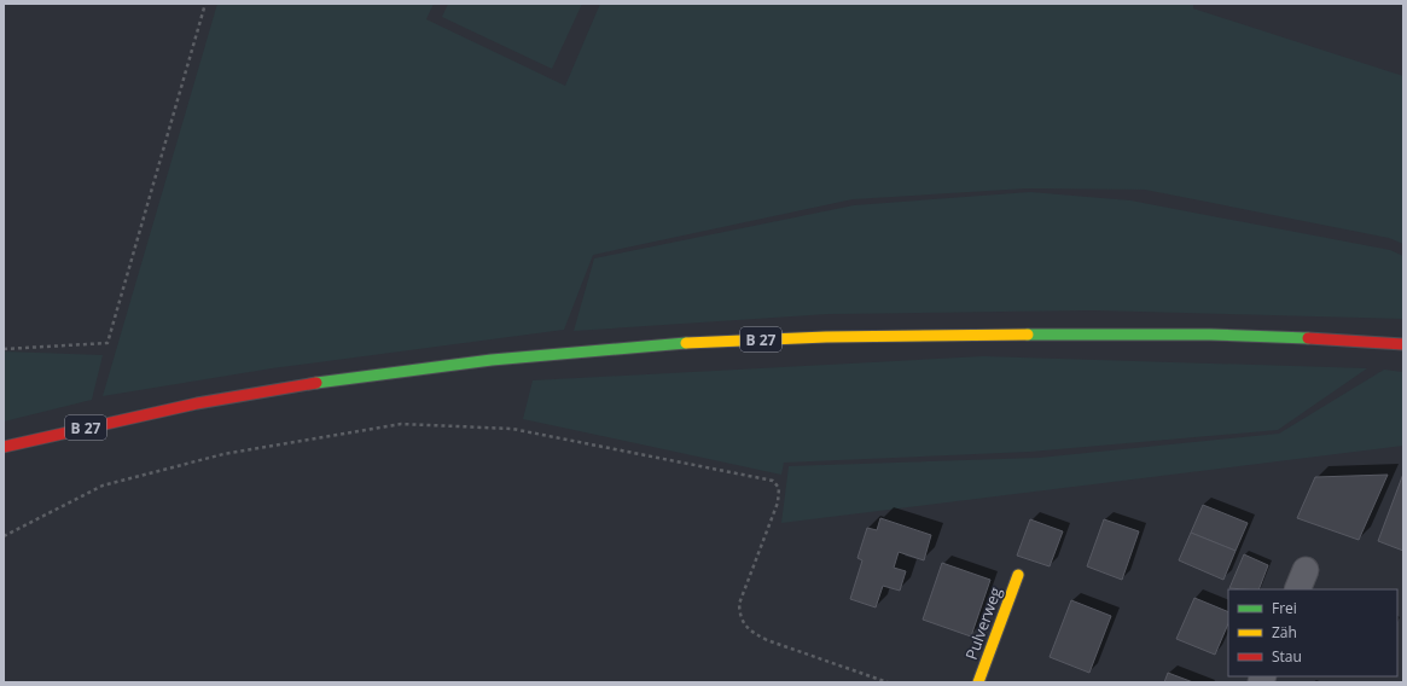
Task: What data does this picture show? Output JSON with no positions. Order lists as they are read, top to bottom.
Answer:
{
  "streets": {
    "main road": ["B 27", "Pulverweg"]
  },
  "legend": ["Frei", "Zäh", "Stau"]
}
